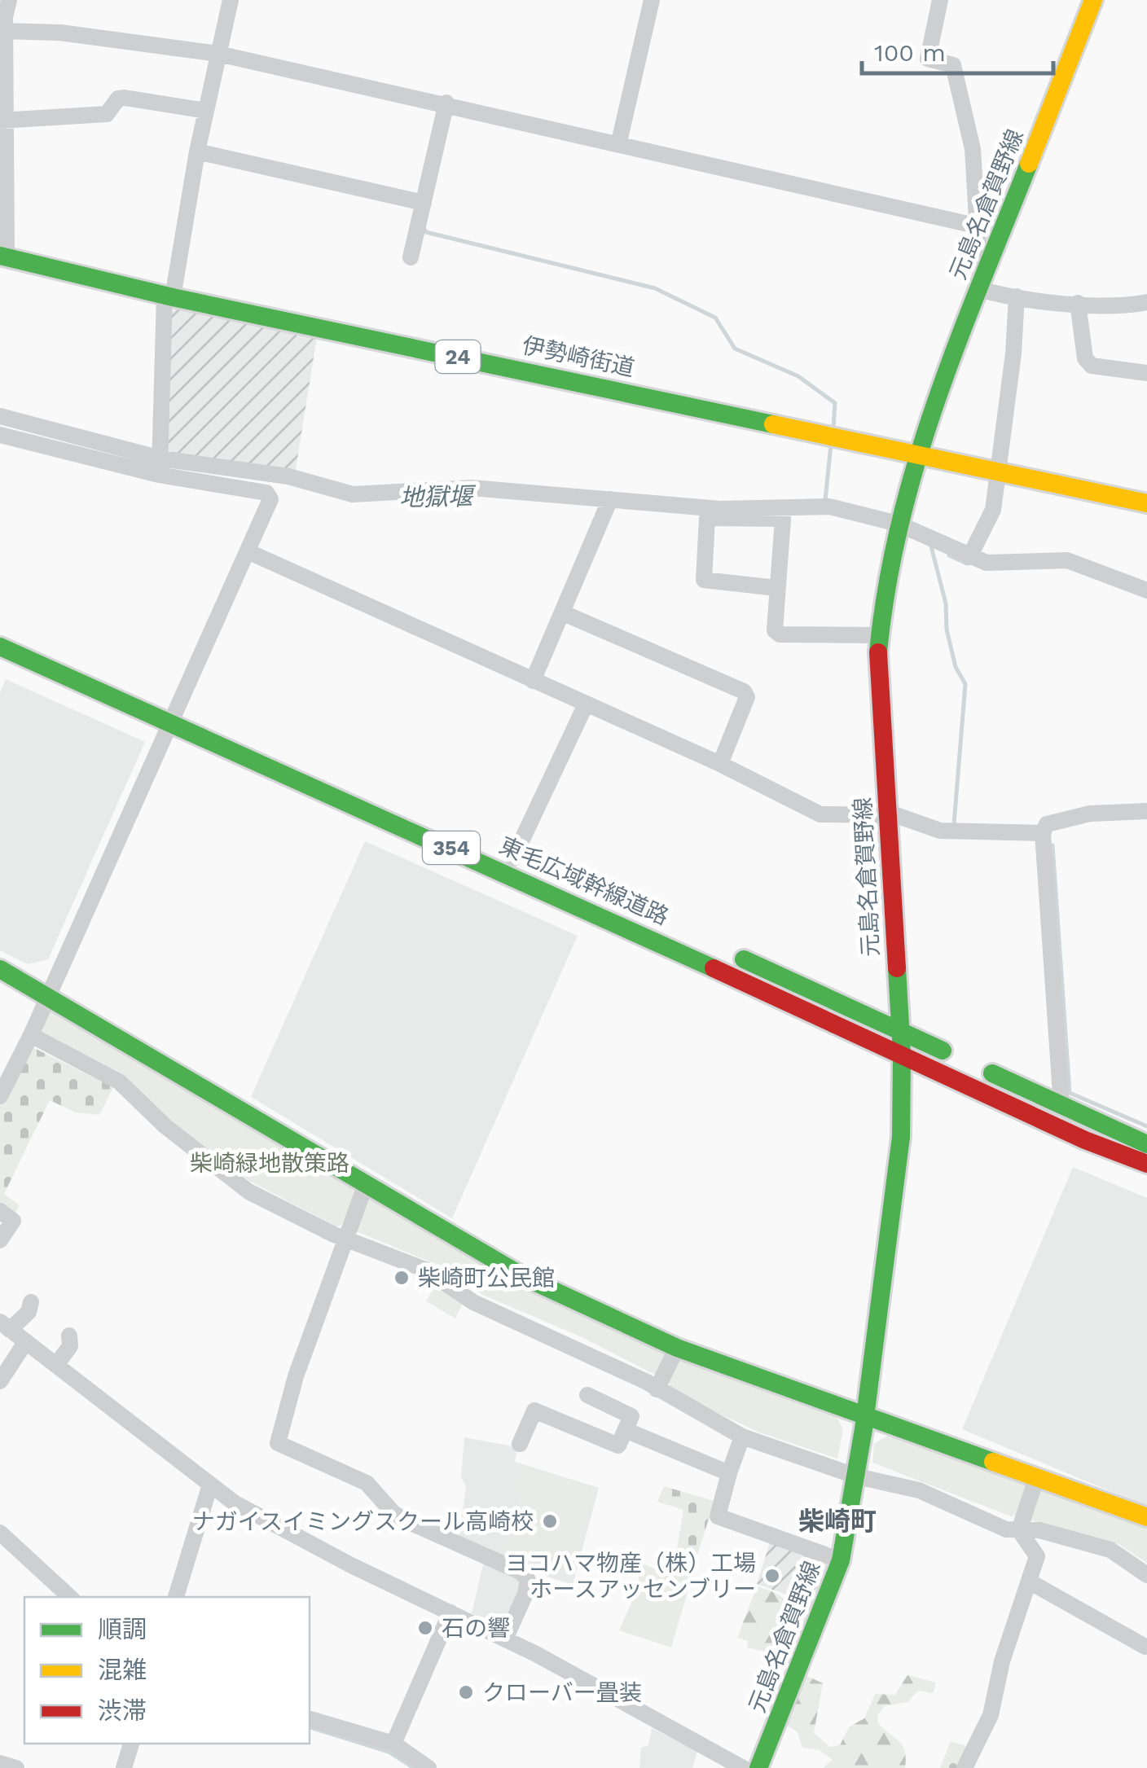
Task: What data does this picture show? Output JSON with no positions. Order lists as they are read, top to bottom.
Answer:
{
  "streets": {
    "main road": [
      "元島名倉賀野線",
      "24",
      "伊勢崎街道",
      "354",
      "東毛広域幹線道路"
    ]
  },
  "crossings": [
    ["元島名倉賀野線", "伊勢崎街道"],
    ["元島名倉賀野線", "東毛広域幹線道路"]
  ],
  "districts": ["柴崎町"],
  "water": ["地獄堰"],
  "parks": ["柴崎緑地散策路"],
  "places": [
    "柴崎町公民館",
    "ナガイスイミングスクール高崎校",
    "ヨコハマ物産（株）工場 ホースアッセンブリー",
    "石の響",
    "クローバー畳装"
  ],
  "legend": ["順調", "混雑", "渋滞"],
  "scale_bar": "100 m"
}
